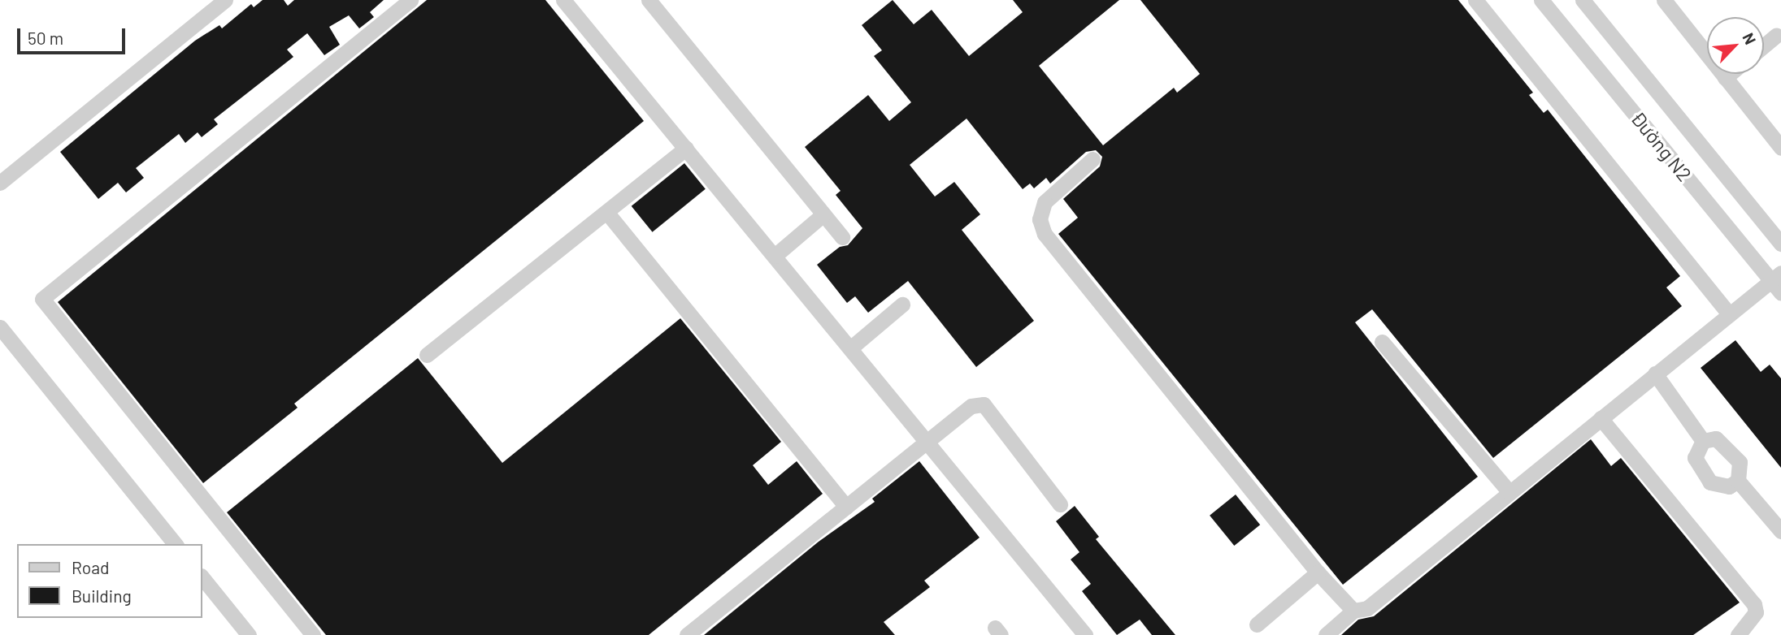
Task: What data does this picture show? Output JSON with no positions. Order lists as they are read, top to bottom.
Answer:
{
  "streets": {
    "street": ["Đường N2"]
  },
  "legend": ["Road", "Building"],
  "scale_bar": "50 m",
  "north": "top right"
}
